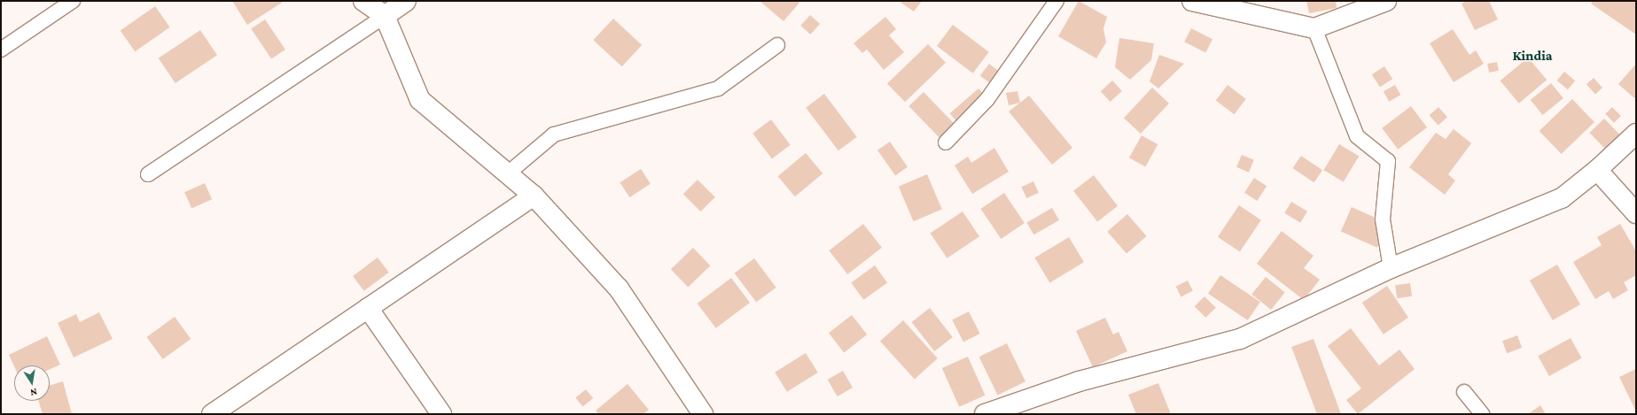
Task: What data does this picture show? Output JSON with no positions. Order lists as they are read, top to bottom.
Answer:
{
  "districts": ["Kindia"],
  "north": "bottom"
}
